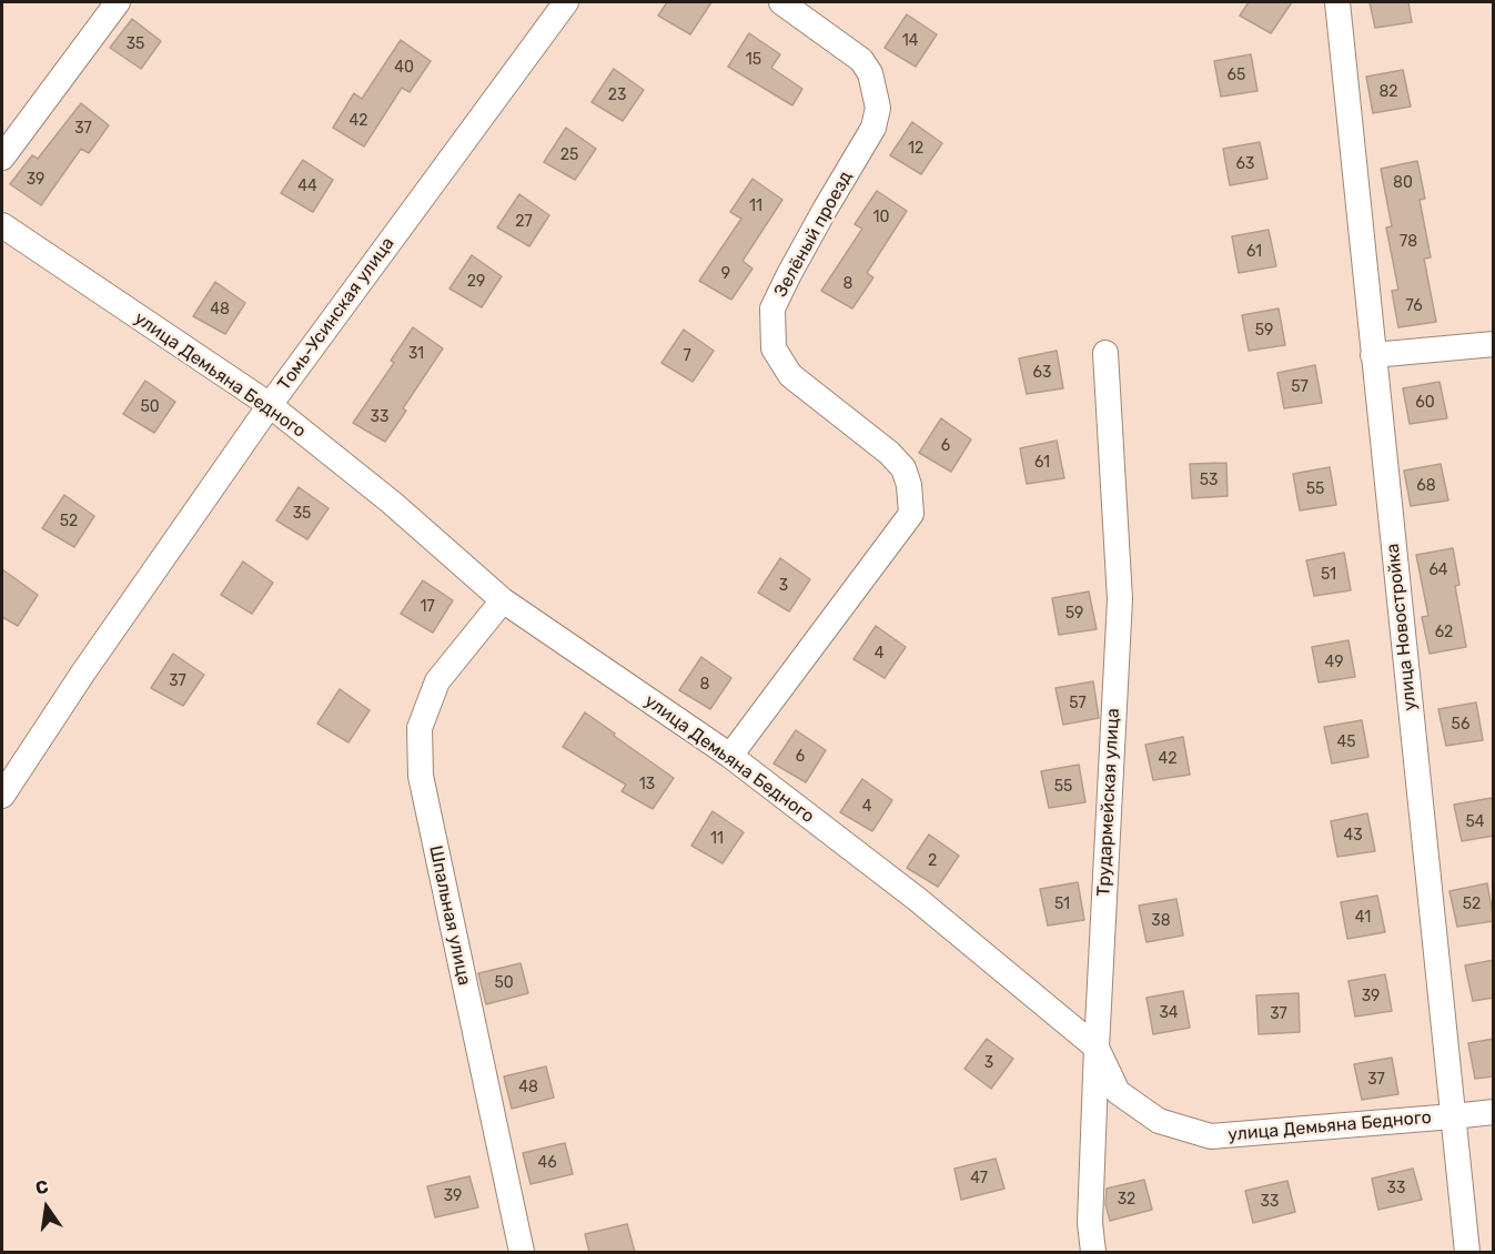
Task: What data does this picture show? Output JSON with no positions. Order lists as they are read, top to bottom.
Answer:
{
  "streets": {
    "street": [
      "Зелёный проезд",
      "Томь-Усинская улица",
      "улица Демьяна Бедного",
      "улица Новостройка",
      "Трудармейская улица",
      "Шпальная улица"
    ]
  },
  "crossings": [
    ["Зелёный проезд", "улица Демьяна Бедного"],
    ["Томь-Усинская улица", "улица Демьяна Бедного"],
    ["улица Демьяна Бедного", "улица Новостройка"],
    ["улица Демьяна Бедного", "Трудармейская улица"],
    ["улица Демьяна Бедного", "Шпальная улица"]
  ],
  "house_numbers": [
    "14",
    "35",
    "15",
    "40",
    "65",
    "82",
    "23",
    "42",
    "37",
    "12",
    "25",
    "63",
    "39",
    "80",
    "44",
    "11",
    "10",
    "27",
    "78",
    "61",
    "9",
    "29",
    "8",
    "76",
    "48",
    "59",
    "31",
    "7",
    "63",
    "57",
    "60",
    "50",
    "33",
    "6",
    "61",
    "53",
    "68",
    "55",
    "35",
    "52",
    "64",
    "51",
    "3",
    "17",
    "59",
    "62",
    "4",
    "49",
    "37",
    "8",
    "57",
    "56",
    "45",
    "6",
    "42",
    "13",
    "55",
    "4",
    "54",
    "43",
    "11",
    "2",
    "51",
    "52",
    "41",
    "38",
    "50",
    "39",
    "34",
    "37",
    "3",
    "37",
    "48",
    "46",
    "47",
    "33",
    "39",
    "32",
    "33"
  ],
  "north": "top"
}
